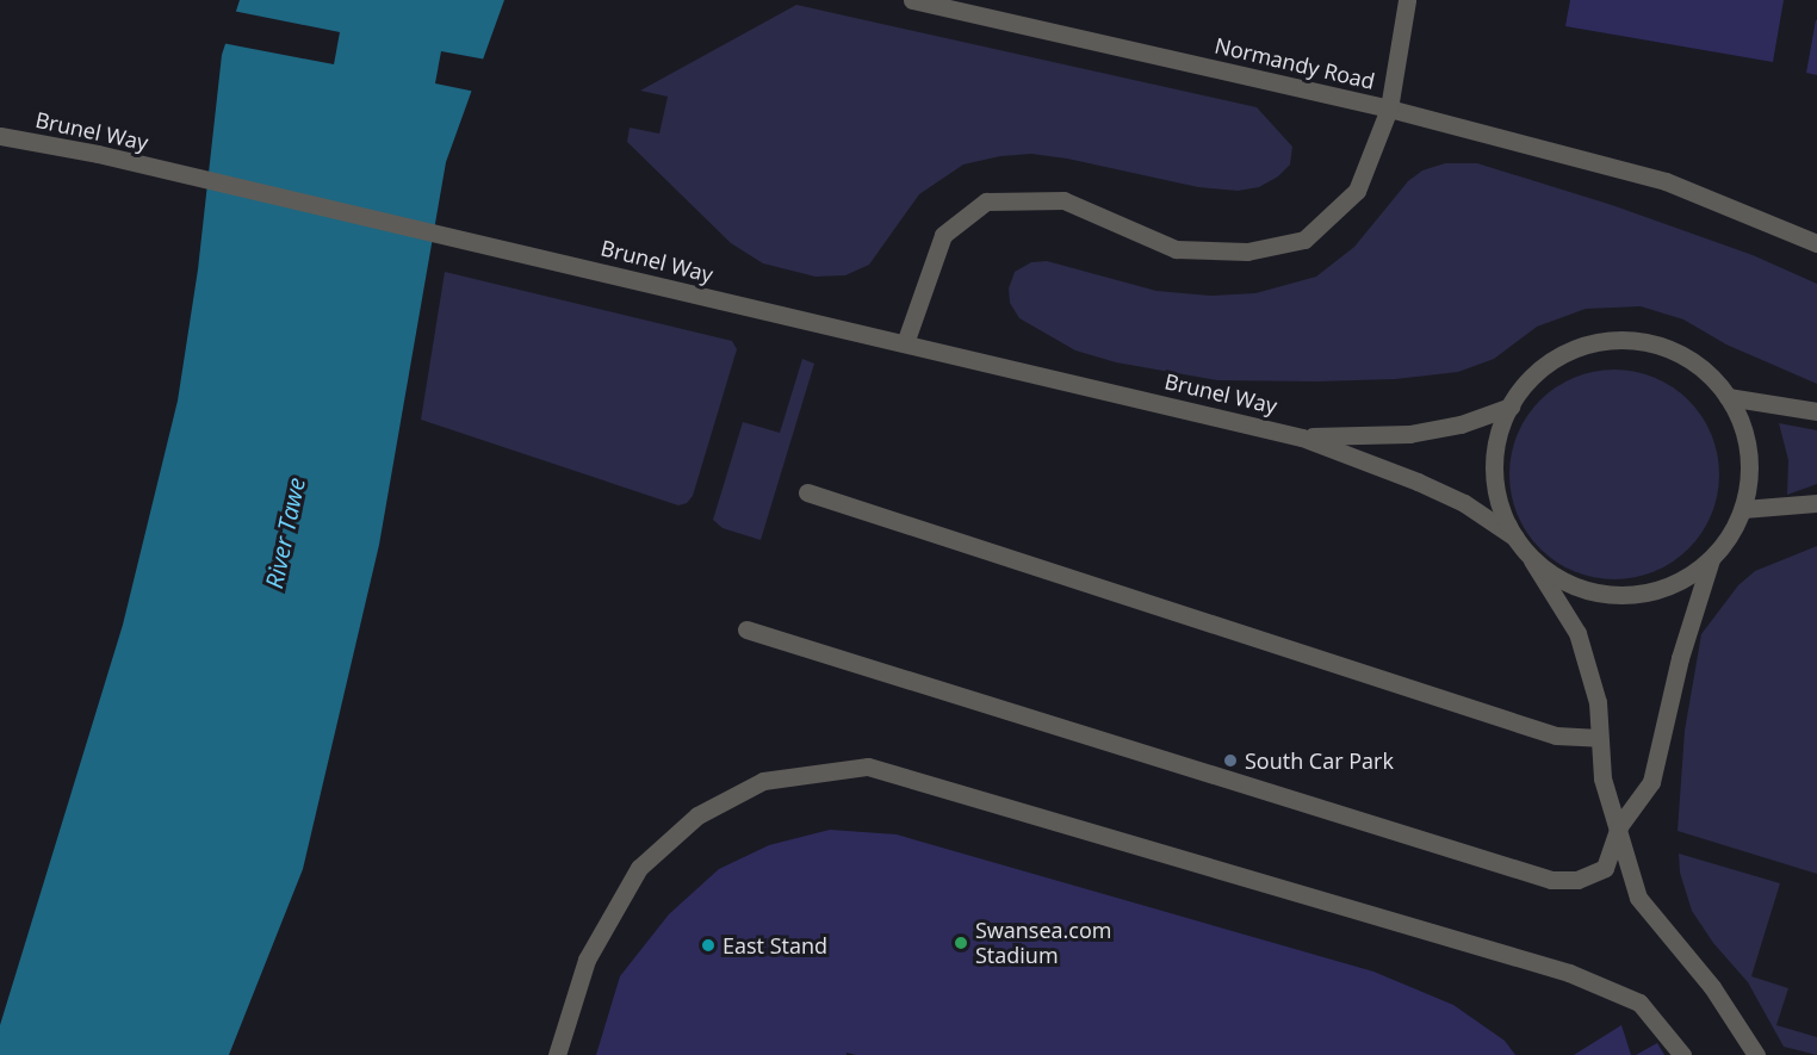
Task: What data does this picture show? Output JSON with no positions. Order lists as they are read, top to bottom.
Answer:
{
  "streets": {
    "street": ["Normandy Road", "Brunel Way"]
  },
  "water": ["River Tawe"],
  "places": ["South Car Park", "Swansea.com Stadium", "East Stand"]
}
